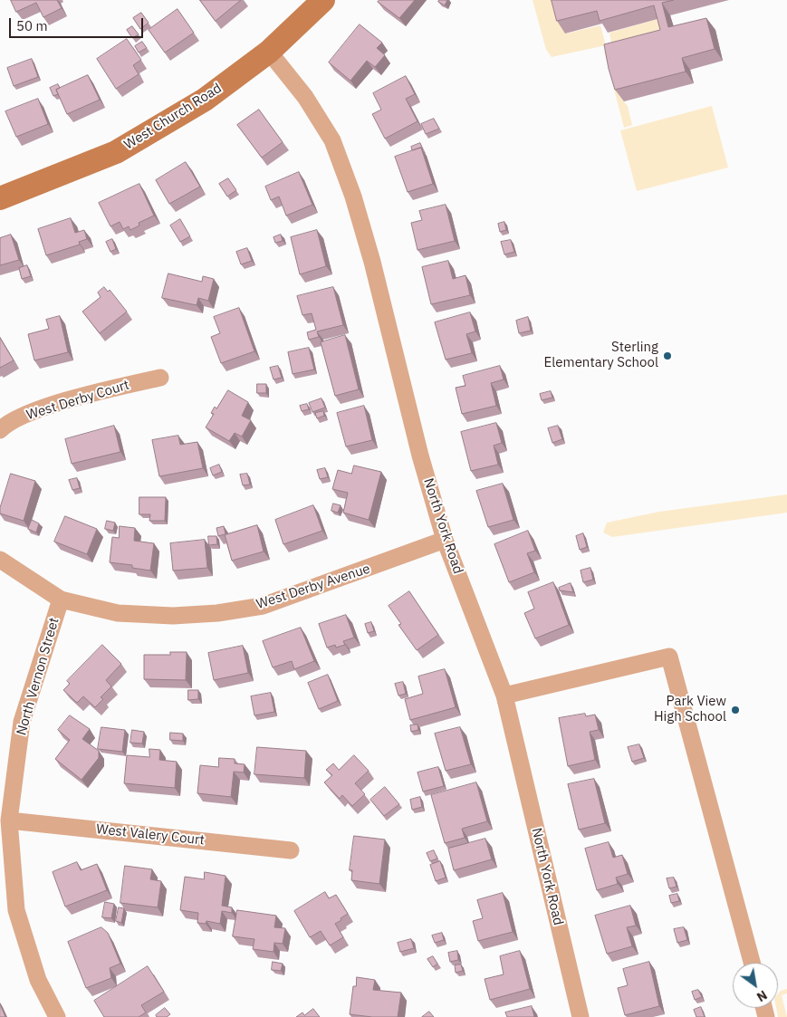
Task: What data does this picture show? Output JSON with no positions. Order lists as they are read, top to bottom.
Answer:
{
  "streets": {
    "main road": ["West Church Road"],
    "street": [
      "West Derby Court",
      "North York Road",
      "West Derby Avenue",
      "North Vernon Street",
      "West Valery Court"
    ]
  },
  "crossings": [
    ["West Church Road", "North York Road"],
    ["North York Road", "West Derby Avenue"],
    ["West Derby Avenue", "North Vernon Street"],
    ["North Vernon Street", "West Valery Court"]
  ],
  "places": ["Sterling Elementary School", "Park View High School"],
  "scale_bar": "50 m",
  "north": "bottom right"
}
